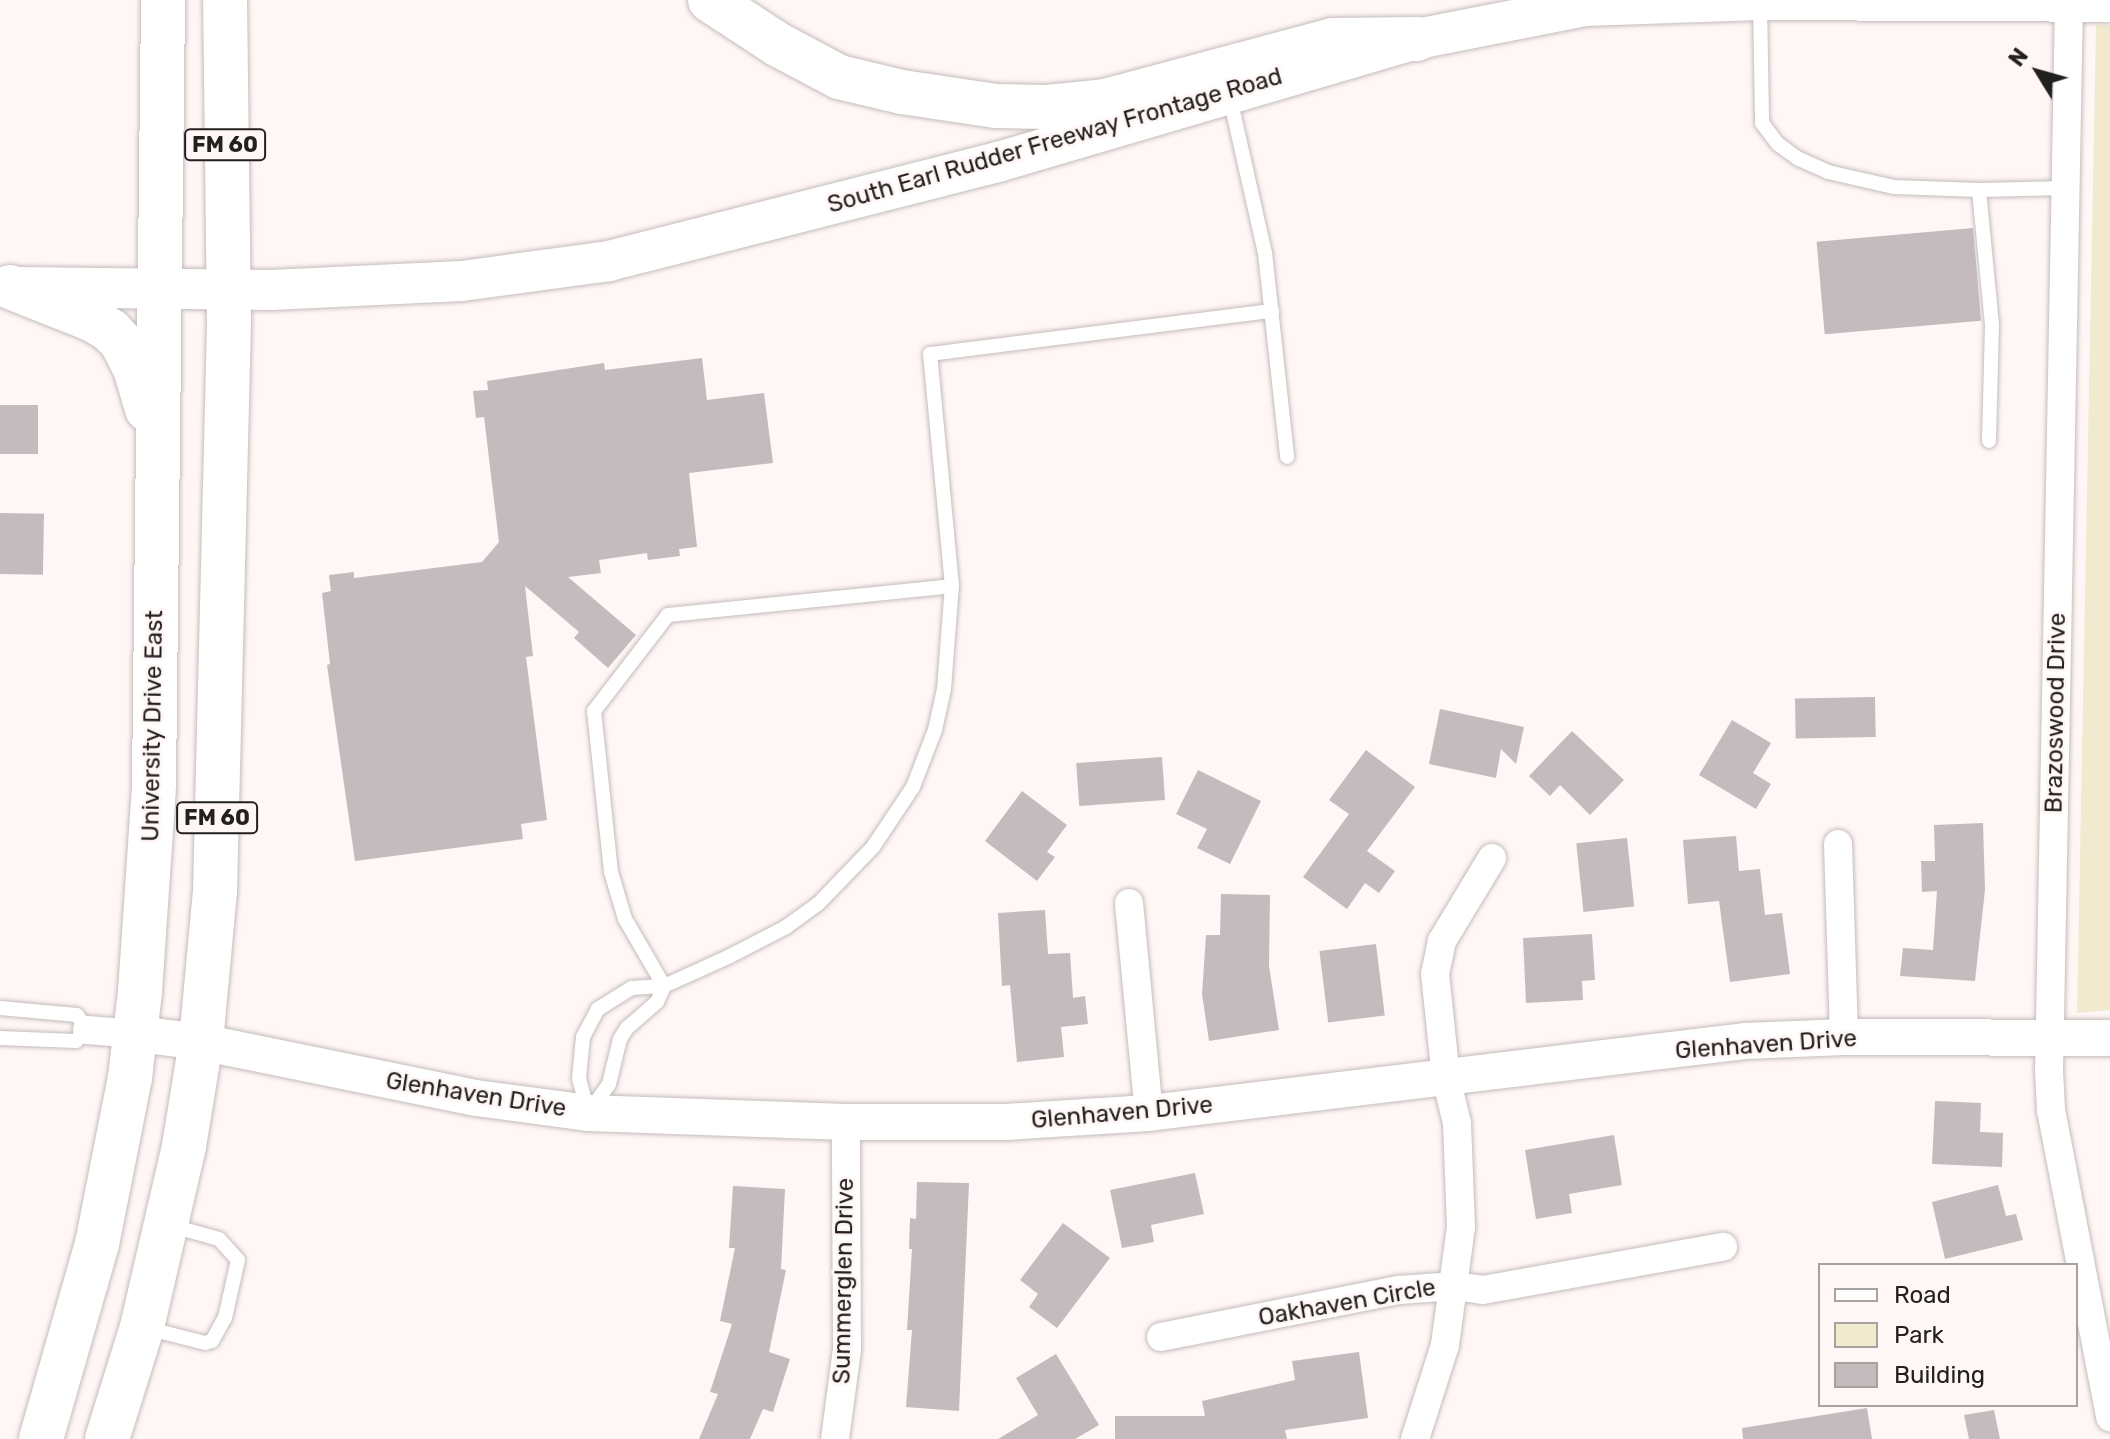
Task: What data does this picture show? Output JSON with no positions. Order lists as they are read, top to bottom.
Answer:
{
  "streets": {
    "main road": ["South Earl Rudder Freeway Frontage Road", "FM 60", "University Drive East"],
    "street": [
      "Brazoswood Drive",
      "Glenhaven Drive",
      "Summerglen Drive",
      "Oakhaven Circle"
    ]
  },
  "crossings": [
    ["South Earl Rudder Freeway Frontage Road", "FM 60"],
    ["South Earl Rudder Freeway Frontage Road", "Brazoswood Drive"],
    ["South Earl Rudder Freeway Frontage Road", "University Drive East"],
    ["FM 60", "Glenhaven Drive"],
    ["Brazoswood Drive", "Glenhaven Drive"],
    ["University Drive East", "Glenhaven Drive"],
    ["Glenhaven Drive", "Summerglen Drive"]
  ],
  "legend": ["Road", "Park", "Building"],
  "north": "top left"
}
